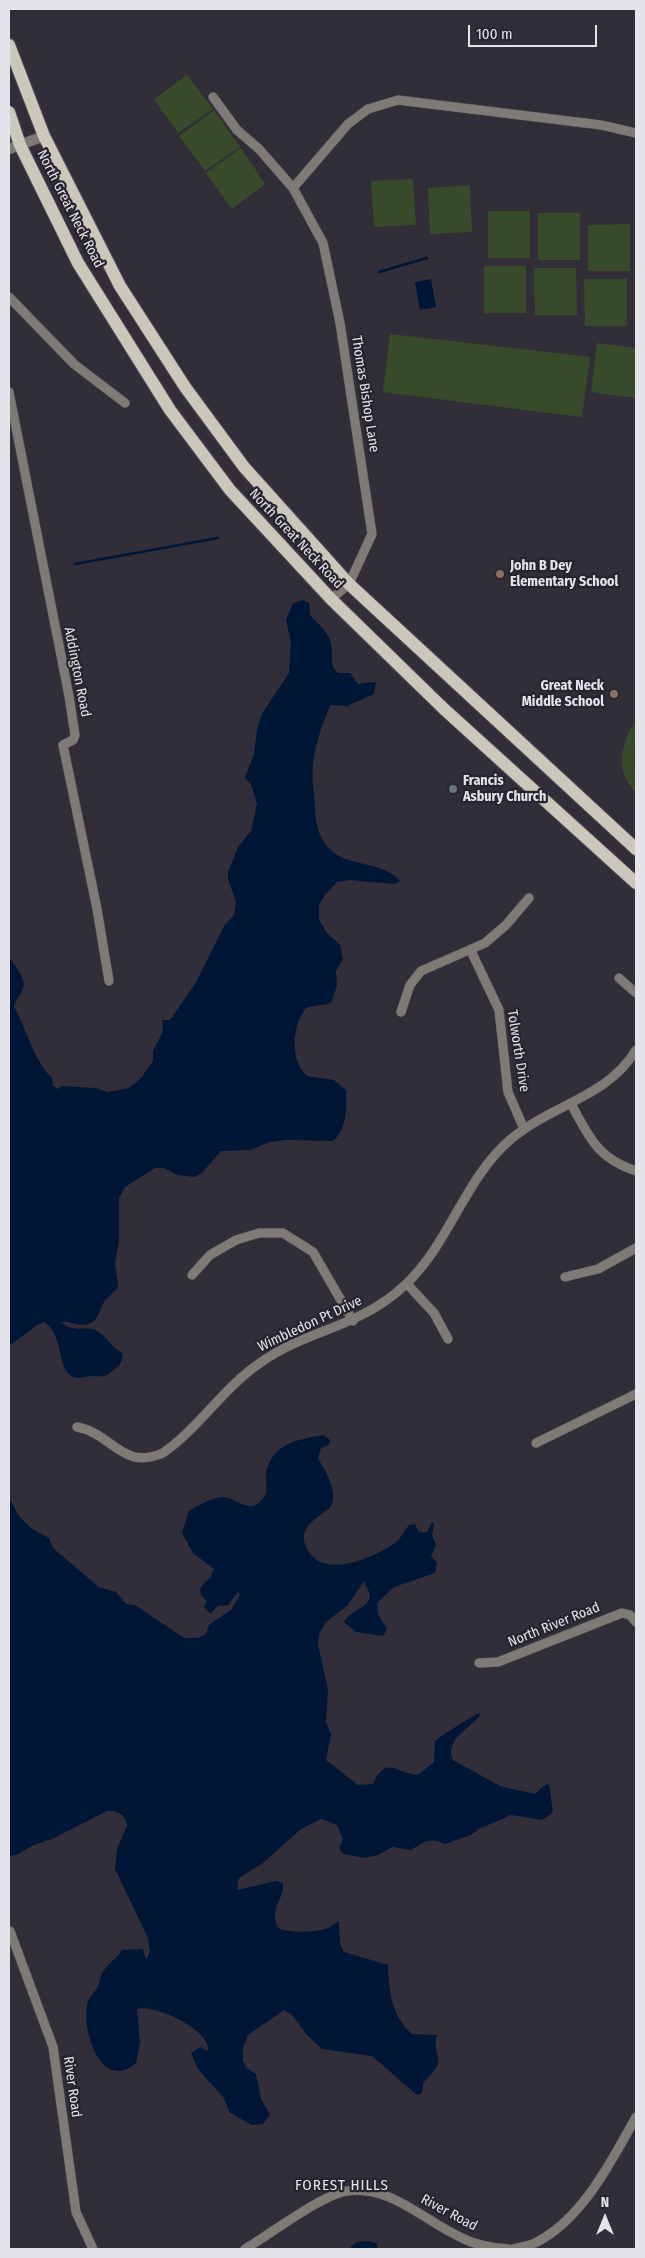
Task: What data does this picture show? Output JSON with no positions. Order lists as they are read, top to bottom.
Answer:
{
  "streets": {
    "main road": ["North Great Neck Road"],
    "street": [
      "Thomas Bishop Lane",
      "Addington Road",
      "Tolworth Drive",
      "Wimbledon Pt Drive",
      "North River Road",
      "River Road"
    ]
  },
  "crossings": [
    ["North Great Neck Road", "Thomas Bishop Lane"],
    ["Tolworth Drive", "Wimbledon Pt Drive"]
  ],
  "districts": ["FOREST HILLS"],
  "places": ["John B Dey Elementary School", "Great Neck Middle School", "Francis Asbury Church"],
  "scale_bar": "100 m",
  "north": "top"
}
